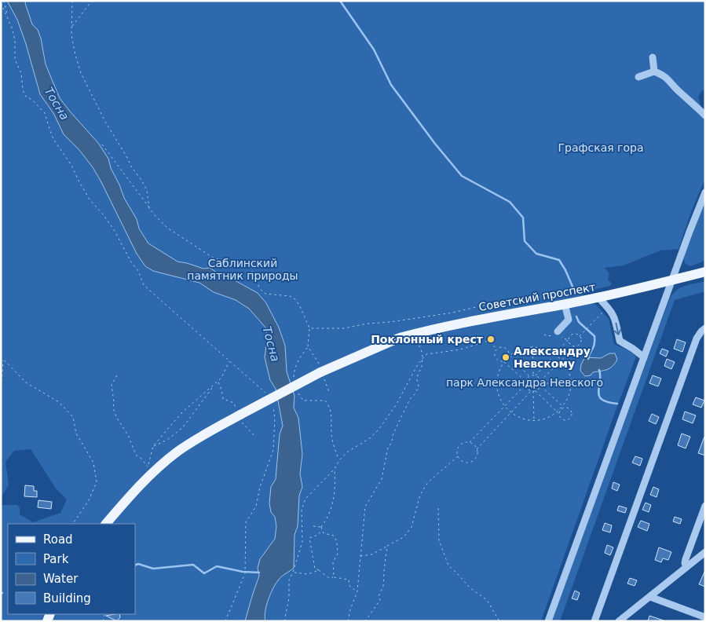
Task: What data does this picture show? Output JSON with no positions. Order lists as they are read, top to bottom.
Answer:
{
  "streets": {
    "main road": ["Советский проспект"]
  },
  "water": ["Тосна"],
  "parks": ["Графская гора", "Саблинский памятник природы", "парк Александра Невского"],
  "places": ["Поклонный крест", "Александру Невскому"],
  "legend": [
    "Road",
    "Park",
    "Water",
    "Building"
  ]
}
